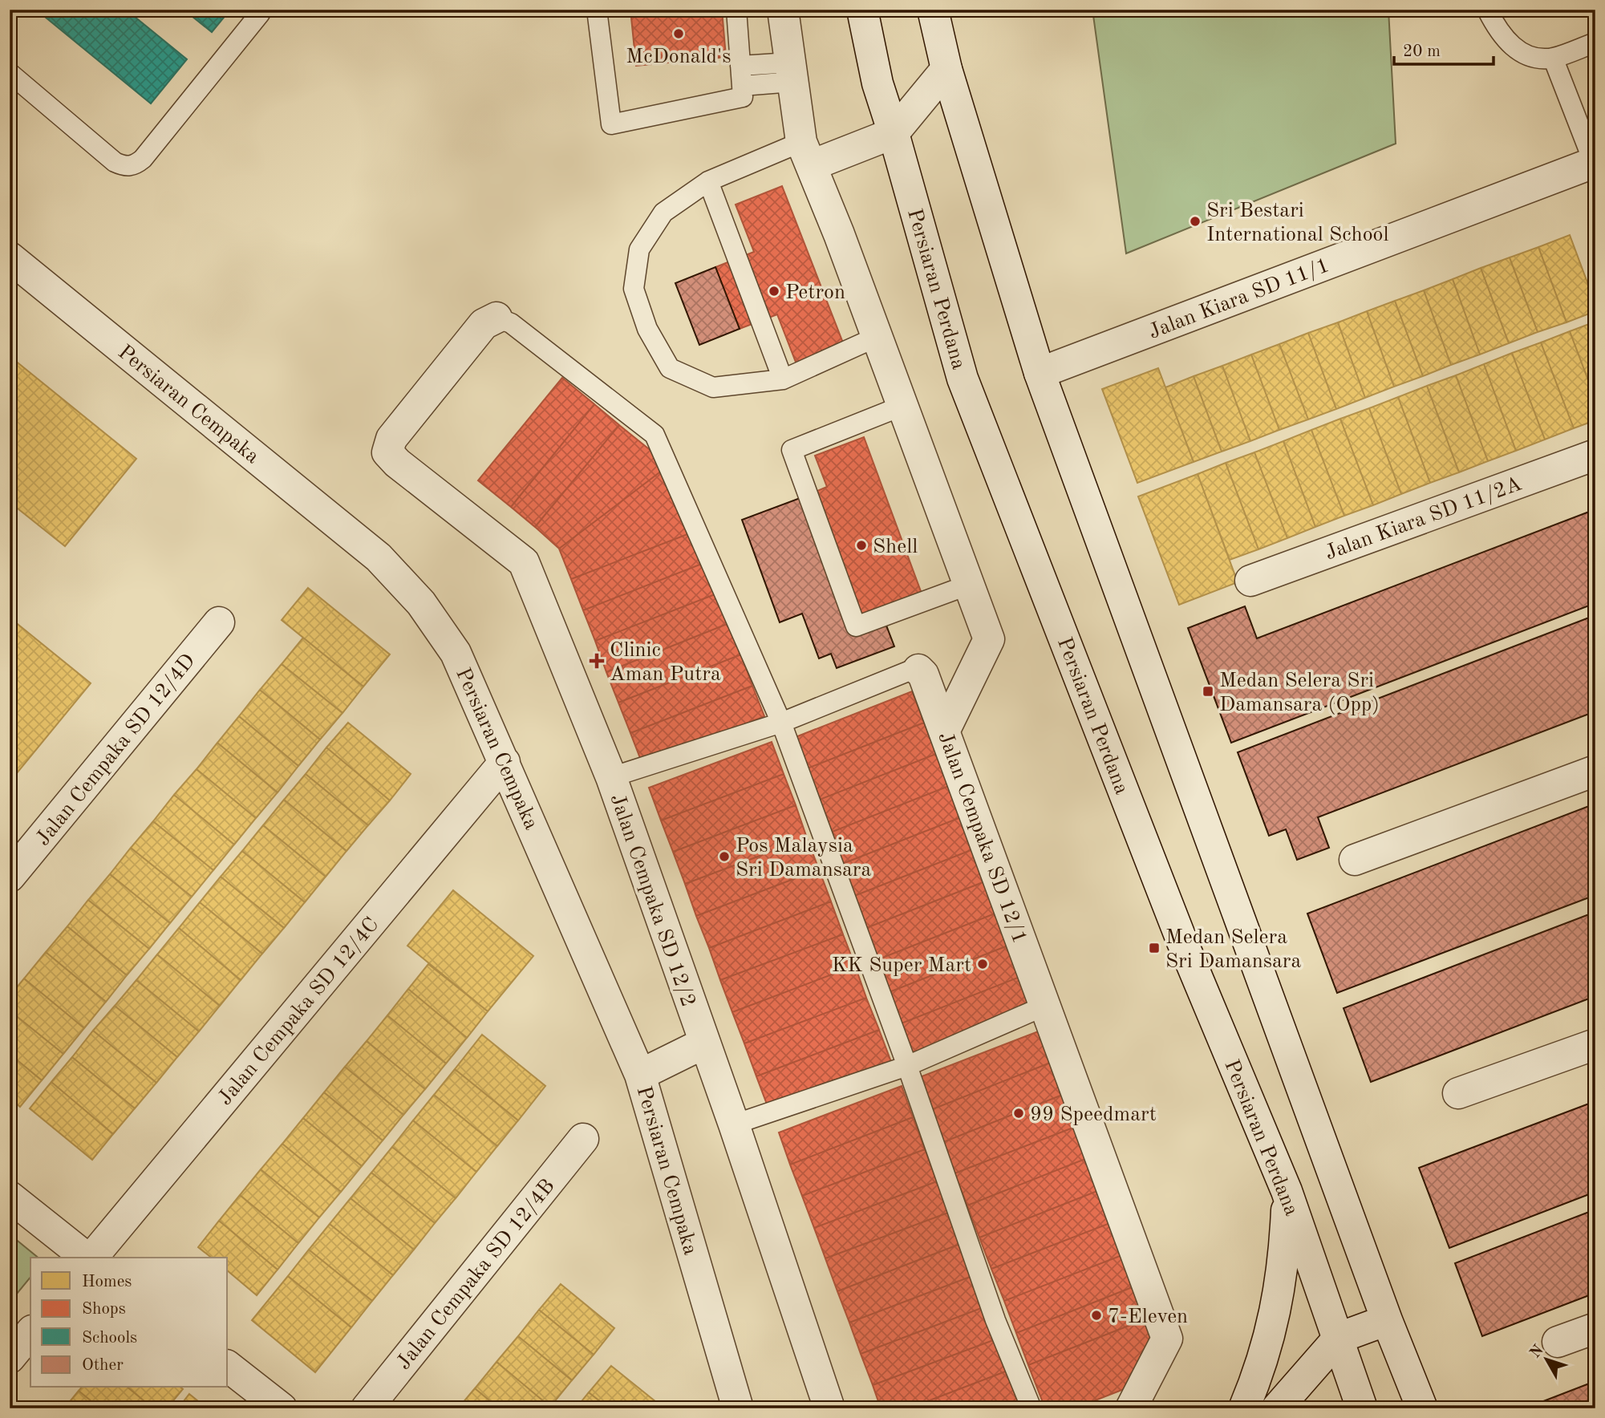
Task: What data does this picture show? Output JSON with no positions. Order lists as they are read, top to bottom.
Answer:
{
  "streets": {
    "street": [
      "Persiaran Perdana",
      "Jalan Kiara SD 11/1",
      "Persiaran Cempaka",
      "Jalan Kiara SD 11/2A",
      "Jalan Cempaka SD 12/4D",
      "Jalan Cempaka SD 12/1",
      "Jalan Cempaka SD 12/2",
      "Jalan Cempaka SD 12/4C",
      "Jalan Cempaka SD 12/4B"
    ]
  },
  "crossings": [
    ["Persiaran Cempaka", "Jalan Cempaka SD 12/4C"]
  ],
  "places": {
    "other": [
      "McDonald's",
      "Sri Bestari International School",
      "Petron",
      "Shell",
      "Pos Malaysia Sri Damansara",
      "KK Super Mart",
      "99 Speedmart",
      "7-Eleven"
    ],
    "health": ["Clinic Aman Putra"],
    "transit": ["Medan Selera Sri Damansara (Opp)", "Medan Selera Sri Damansara"]
  },
  "legend": [
    "Homes",
    "Shops",
    "Schools",
    "Other"
  ],
  "scale_bar": "20 m",
  "north": "top left"
}
